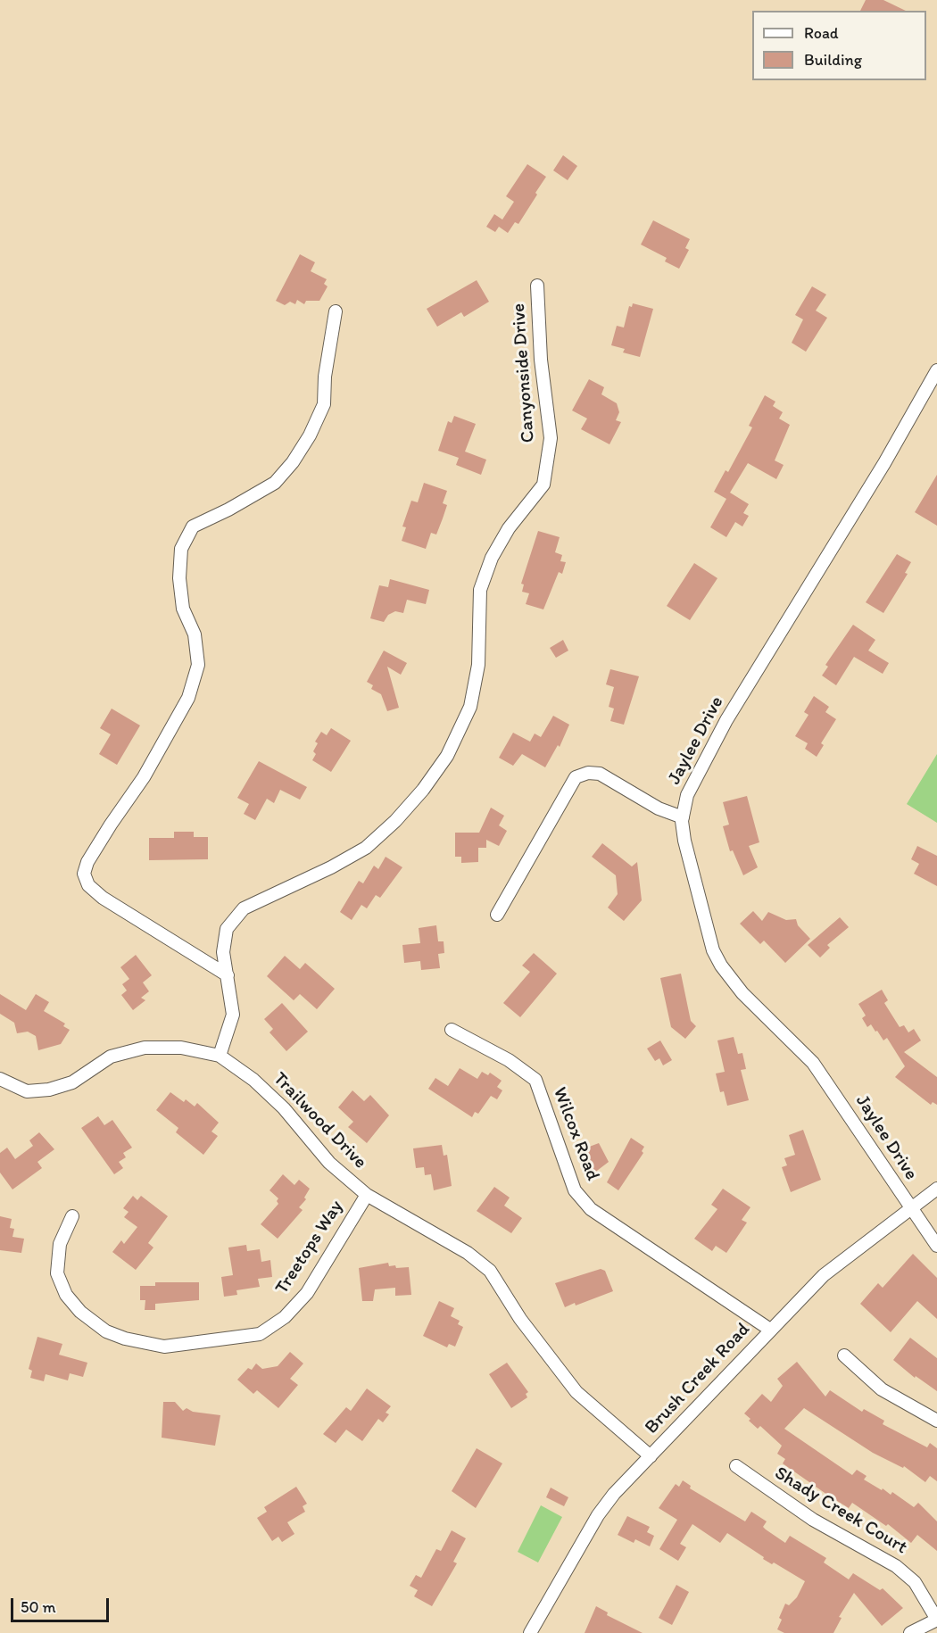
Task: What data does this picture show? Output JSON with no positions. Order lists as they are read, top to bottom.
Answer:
{
  "streets": {
    "street": [
      "Canyonside Drive",
      "Jaylee Drive",
      "Trailwood Drive",
      "Wilcox Road",
      "Treetops Way",
      "Brush Creek Road",
      "Shady Creek Court"
    ]
  },
  "crossings": [
    ["Canyonside Drive", "Trailwood Drive"],
    ["Jaylee Drive", "Brush Creek Road"],
    ["Trailwood Drive", "Treetops Way"],
    ["Trailwood Drive", "Brush Creek Road"],
    ["Wilcox Road", "Brush Creek Road"]
  ],
  "legend": ["Road", "Building"],
  "scale_bar": "50 m"
}
